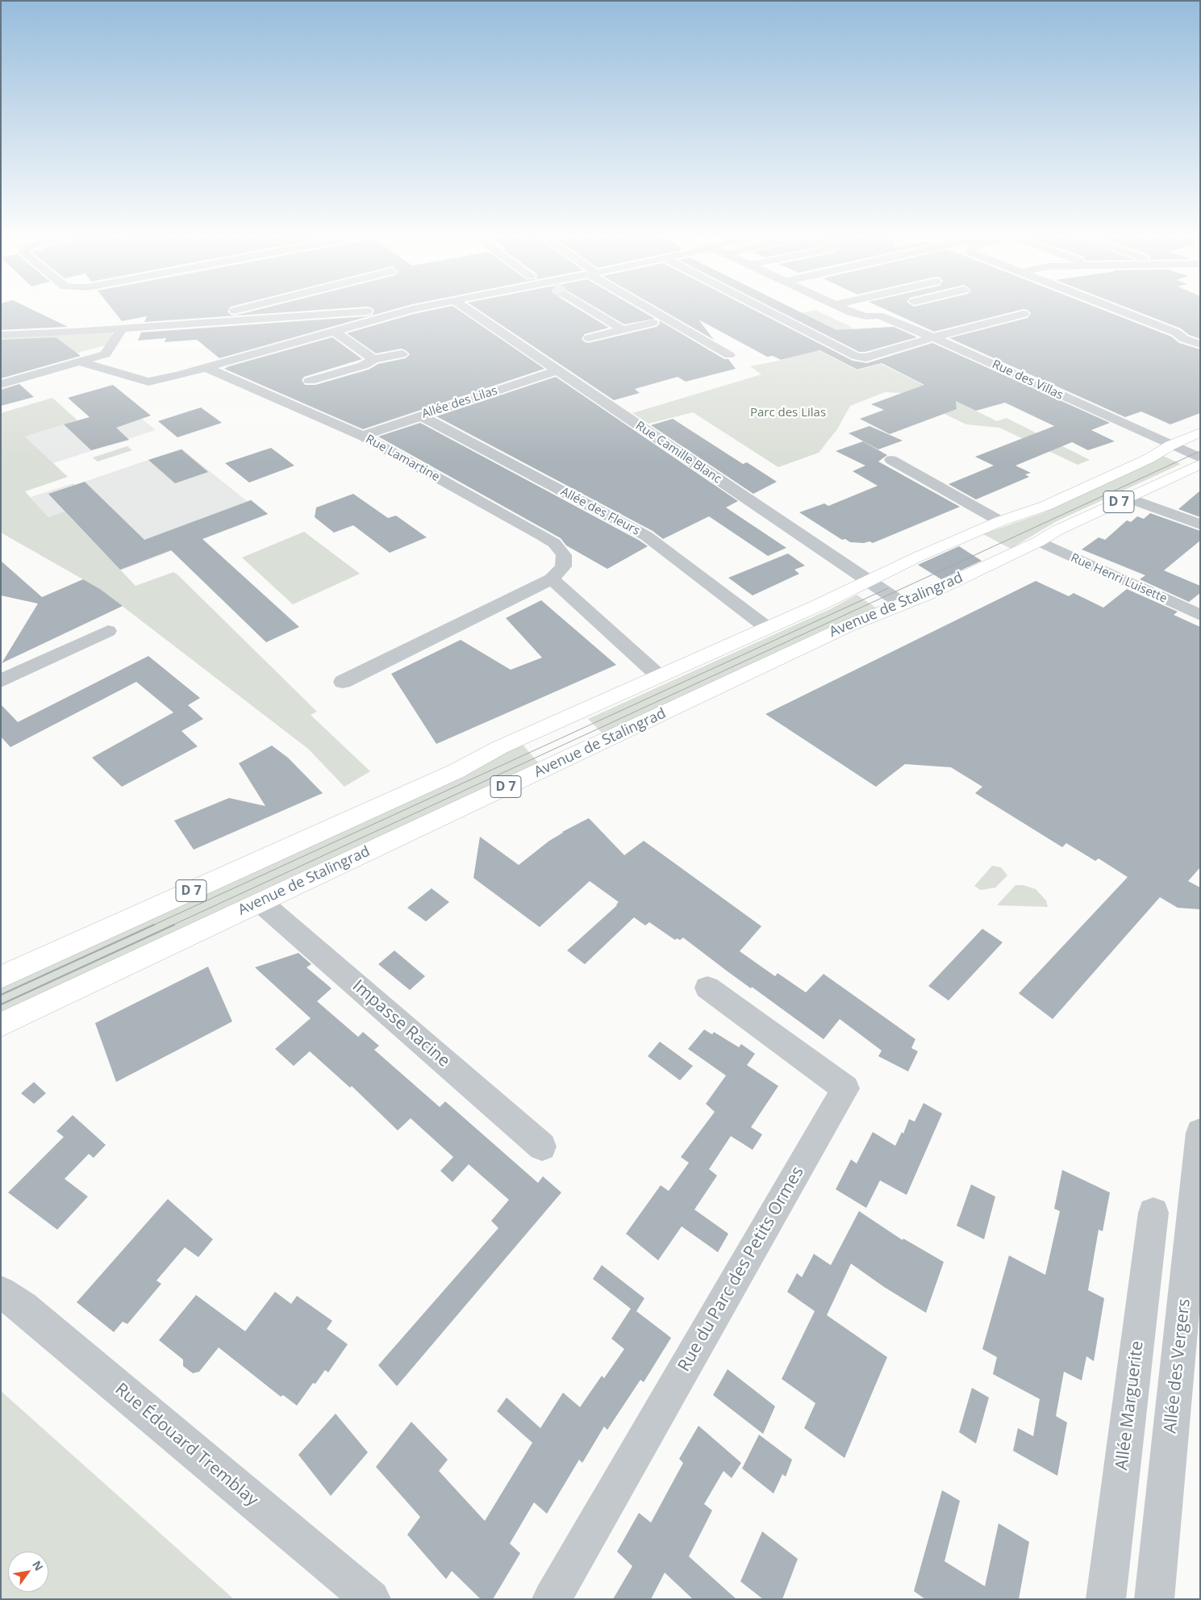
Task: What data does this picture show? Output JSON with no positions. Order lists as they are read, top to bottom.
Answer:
{
  "streets": {
    "main road": ["D 7", "Avenue de Stalingrad"],
    "street": [
      "Rue des Villas",
      "Allée des Lilas",
      "Rue Camille Blanc",
      "Rue Lamartine",
      "Allée des Fleurs",
      "Rue Henri Luisette",
      "Impasse Racine",
      "Rue du Parc des Petits Ormes",
      "Allée des Vergers",
      "Allée Marguerite",
      "Rue Édouard Tremblay"
    ]
  },
  "crossings": [
    ["Rue des Villas", "D 7"],
    ["Allée des Lilas", "Rue Camille Blanc"],
    ["Allée des Lilas", "Rue Lamartine"],
    ["Allée des Lilas", "Allée des Fleurs"],
    ["Rue Camille Blanc", "D 7"],
    ["Rue Camille Blanc", "Avenue de Stalingrad"],
    ["D 7", "Allée des Fleurs"],
    ["Rue Henri Luisette", "Avenue de Stalingrad"],
    ["Avenue de Stalingrad", "Impasse Racine"]
  ],
  "parks": ["Parc des Lilas"],
  "north": "top right"
}
